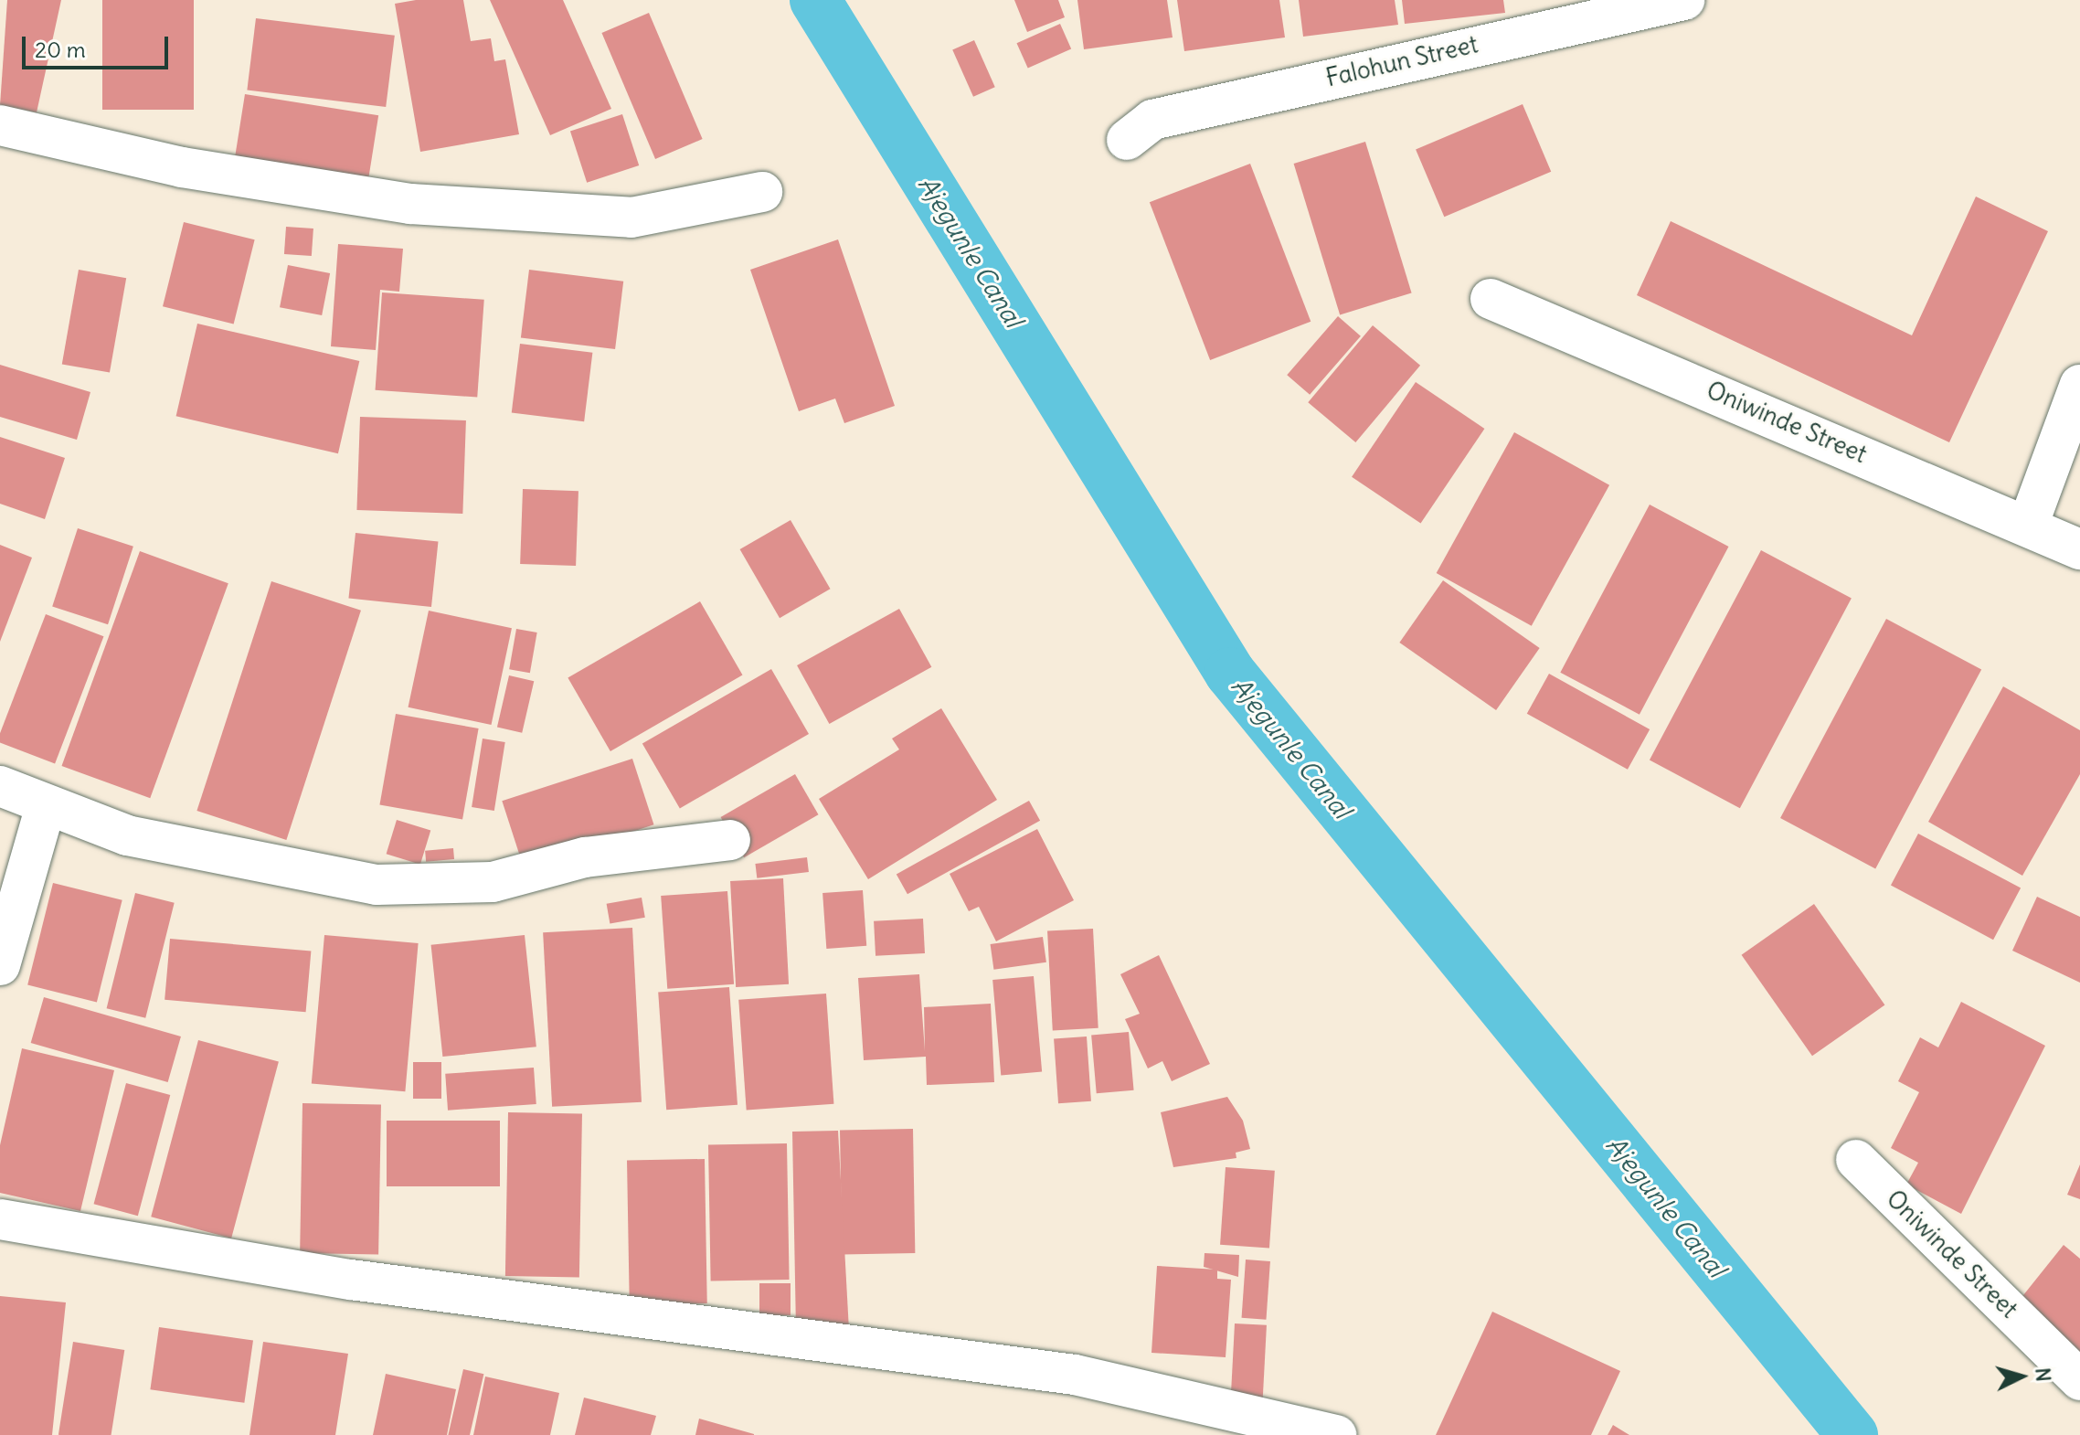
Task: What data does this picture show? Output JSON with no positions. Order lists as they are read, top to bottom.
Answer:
{
  "streets": {
    "street": ["Falohun Street", "Oniwinde Street"]
  },
  "water": ["Ajegunle Canal"],
  "scale_bar": "20 m",
  "north": "right"
}
